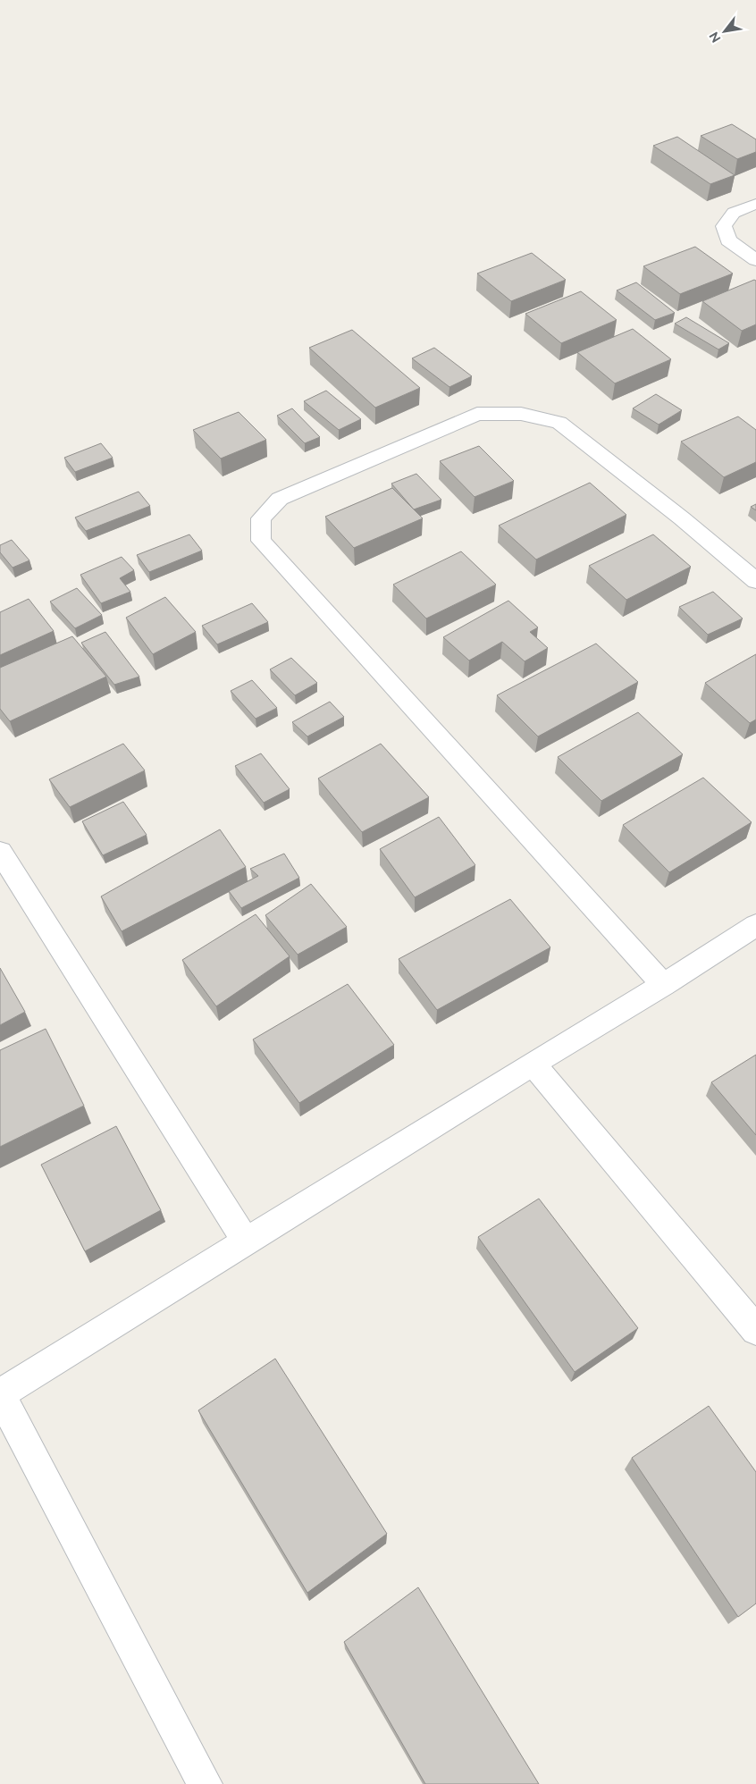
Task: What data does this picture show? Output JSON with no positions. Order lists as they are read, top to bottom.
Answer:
{
  "north": "bottom left"
}
